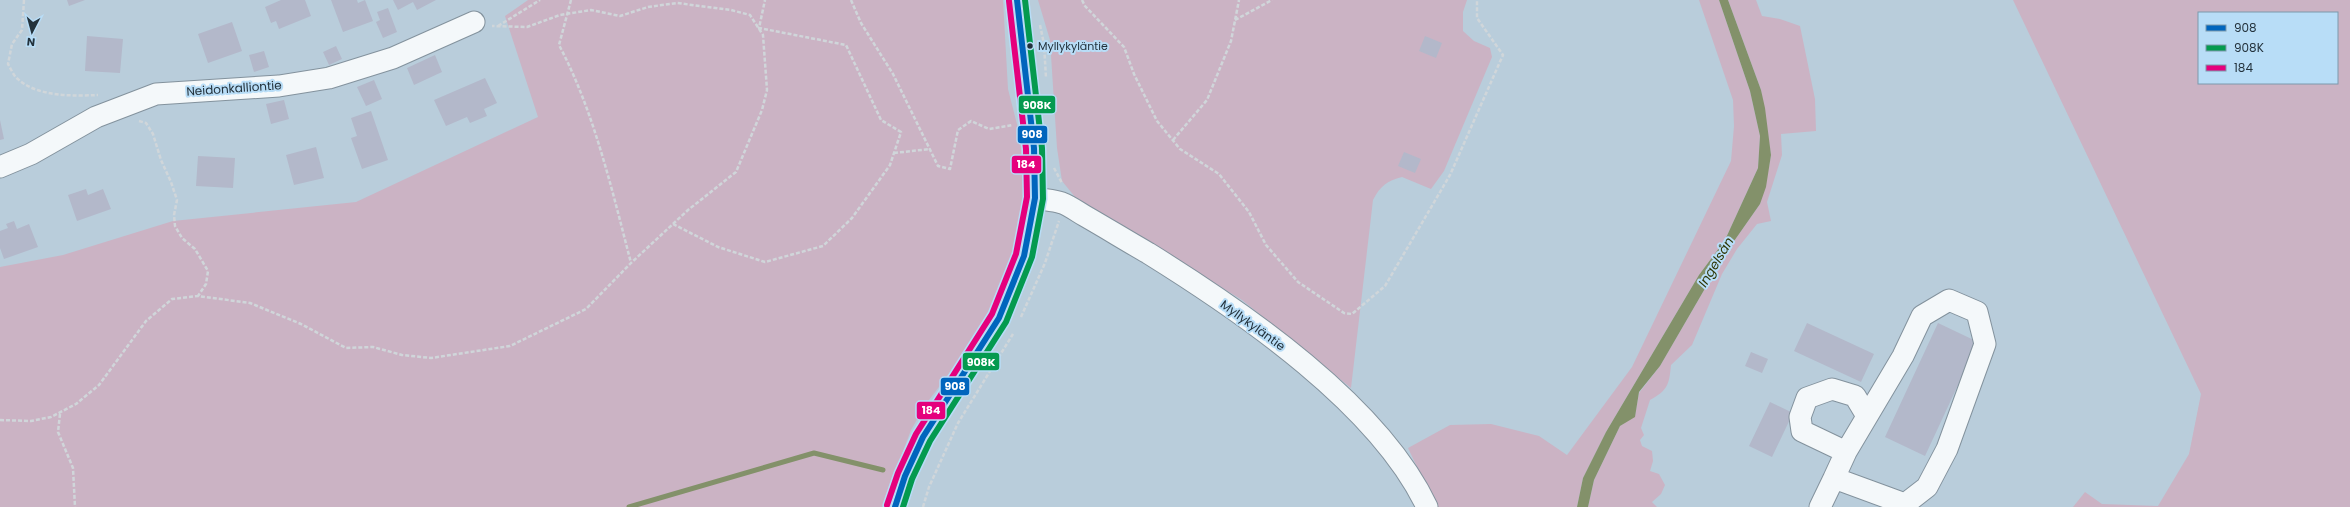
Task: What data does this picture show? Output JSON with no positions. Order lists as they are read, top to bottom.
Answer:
{
  "streets": {
    "street": ["Neidonkalliontie", "Myllykyläntie"]
  },
  "water": ["Ingelsån"],
  "places": ["Myllykyläntie"],
  "lines": ["transit line 908", "transit line 908K", "transit line 184"],
  "legend": ["908", "908K", "184"],
  "north": "bottom"
}
